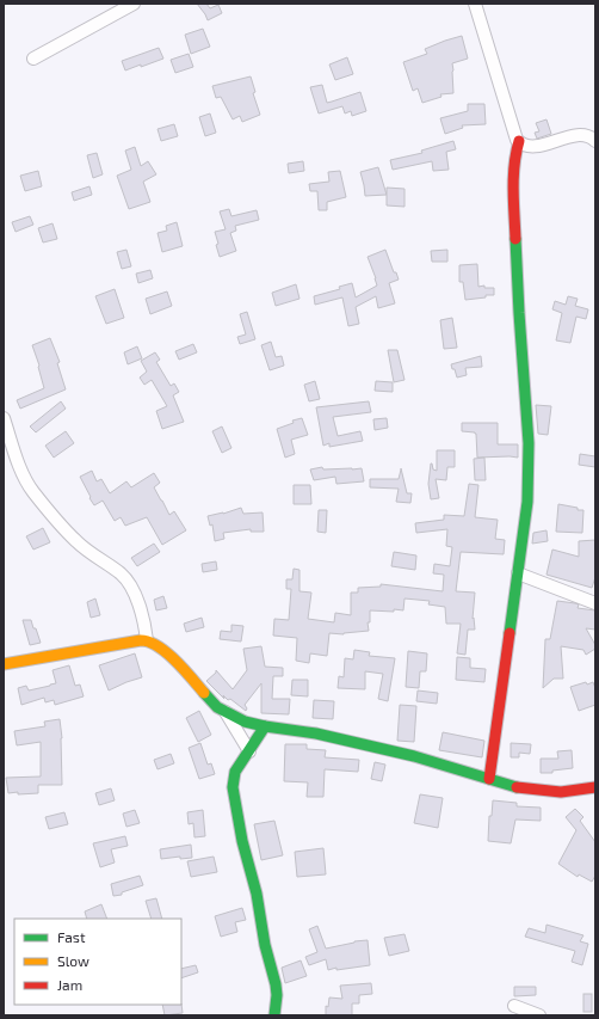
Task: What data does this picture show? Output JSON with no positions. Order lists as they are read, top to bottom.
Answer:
{
  "legend": ["Fast", "Slow", "Jam"]
}
